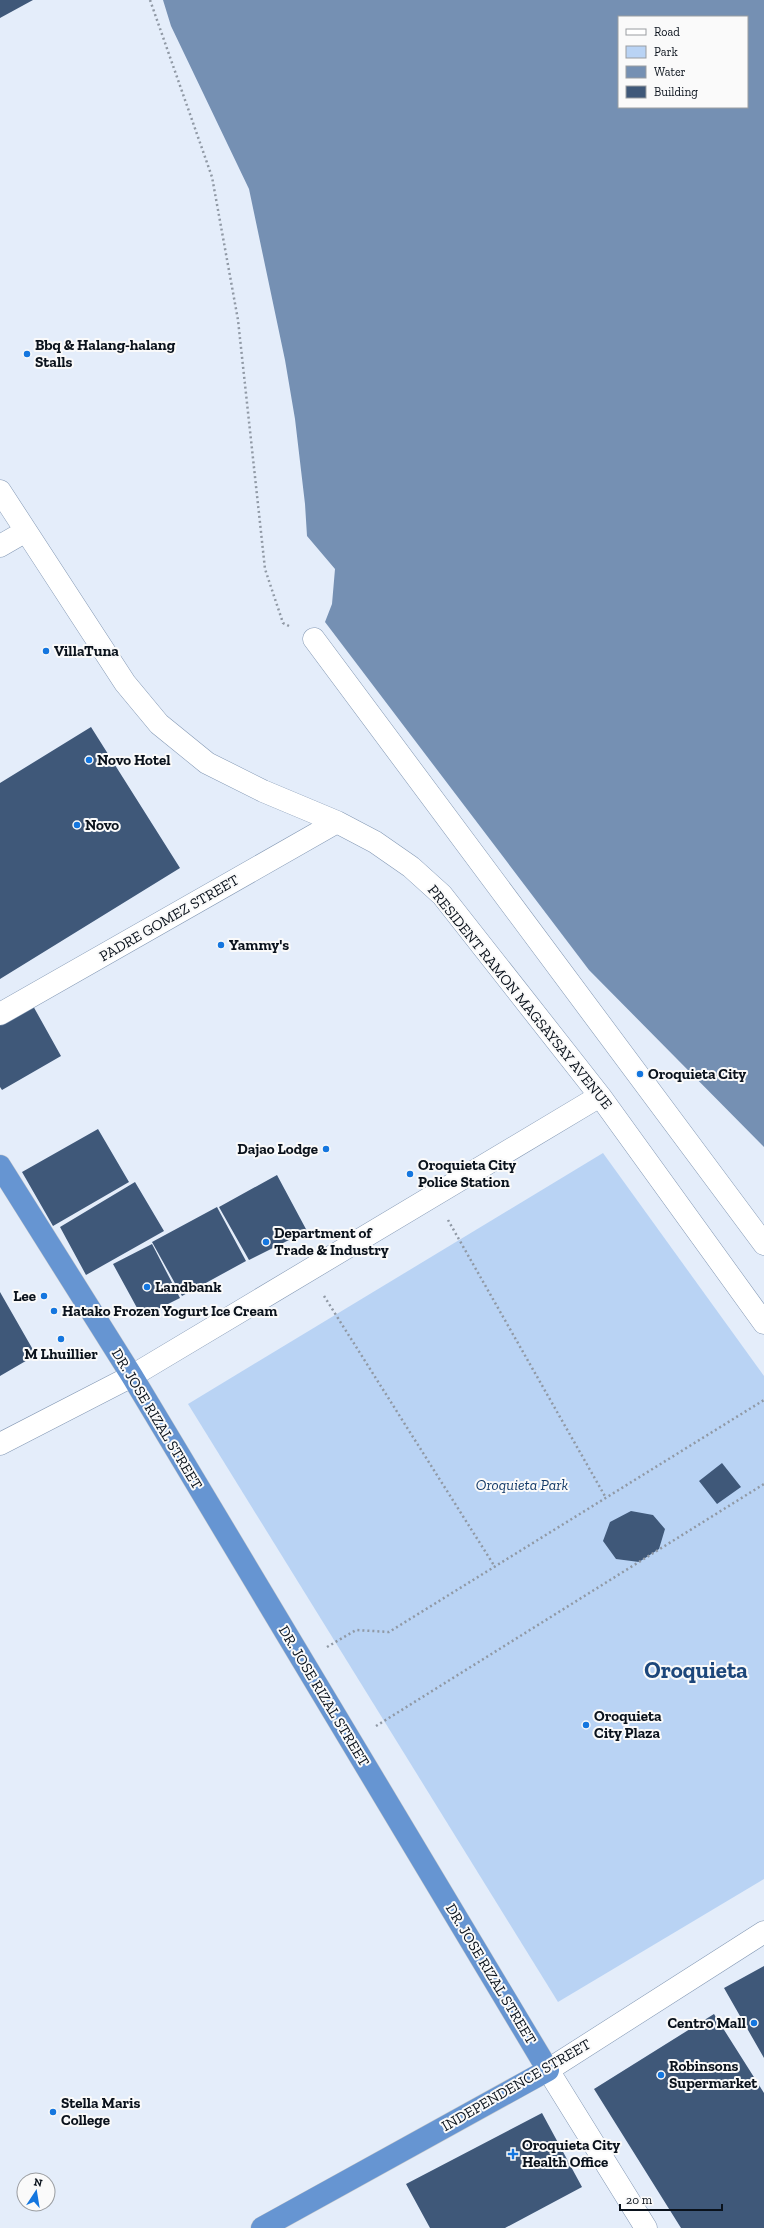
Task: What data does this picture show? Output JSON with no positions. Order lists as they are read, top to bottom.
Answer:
{
  "streets": {
    "highway": ["DR. JOSE RIZAL STREET", "INDEPENDENCE STREET"],
    "street": ["PADRE GOMEZ STREET", "PRESIDENT RAMON MAGSAYSAY AVENUE"]
  },
  "crossings": [
    ["PADRE GOMEZ STREET", "PRESIDENT RAMON MAGSAYSAY AVENUE"],
    ["DR. JOSE RIZAL STREET", "INDEPENDENCE STREET"]
  ],
  "districts": ["Oroquieta"],
  "parks": ["Oroquieta Park"],
  "places": {
    "other": [
      "Bbq & Halang-halang Stalls",
      "VillaTuna",
      "Novo Hotel",
      "Novo",
      "Yammy's",
      "Oroquieta City",
      "Dajao Lodge",
      "Oroquieta City Police Station",
      "Department of Trade & Industry",
      "Landbank",
      "Lee",
      "Hatako Frozen Yogurt Ice Cream",
      "M Lhuillier",
      "Oroquieta City Plaza",
      "Centro Mall",
      "Robinsons Supermarket",
      "Stella Maris College"
    ],
    "health": ["Oroquieta City Health Office"]
  },
  "legend": [
    "Road",
    "Park",
    "Water",
    "Building"
  ],
  "scale_bar": "20 m",
  "north": "top"
}
